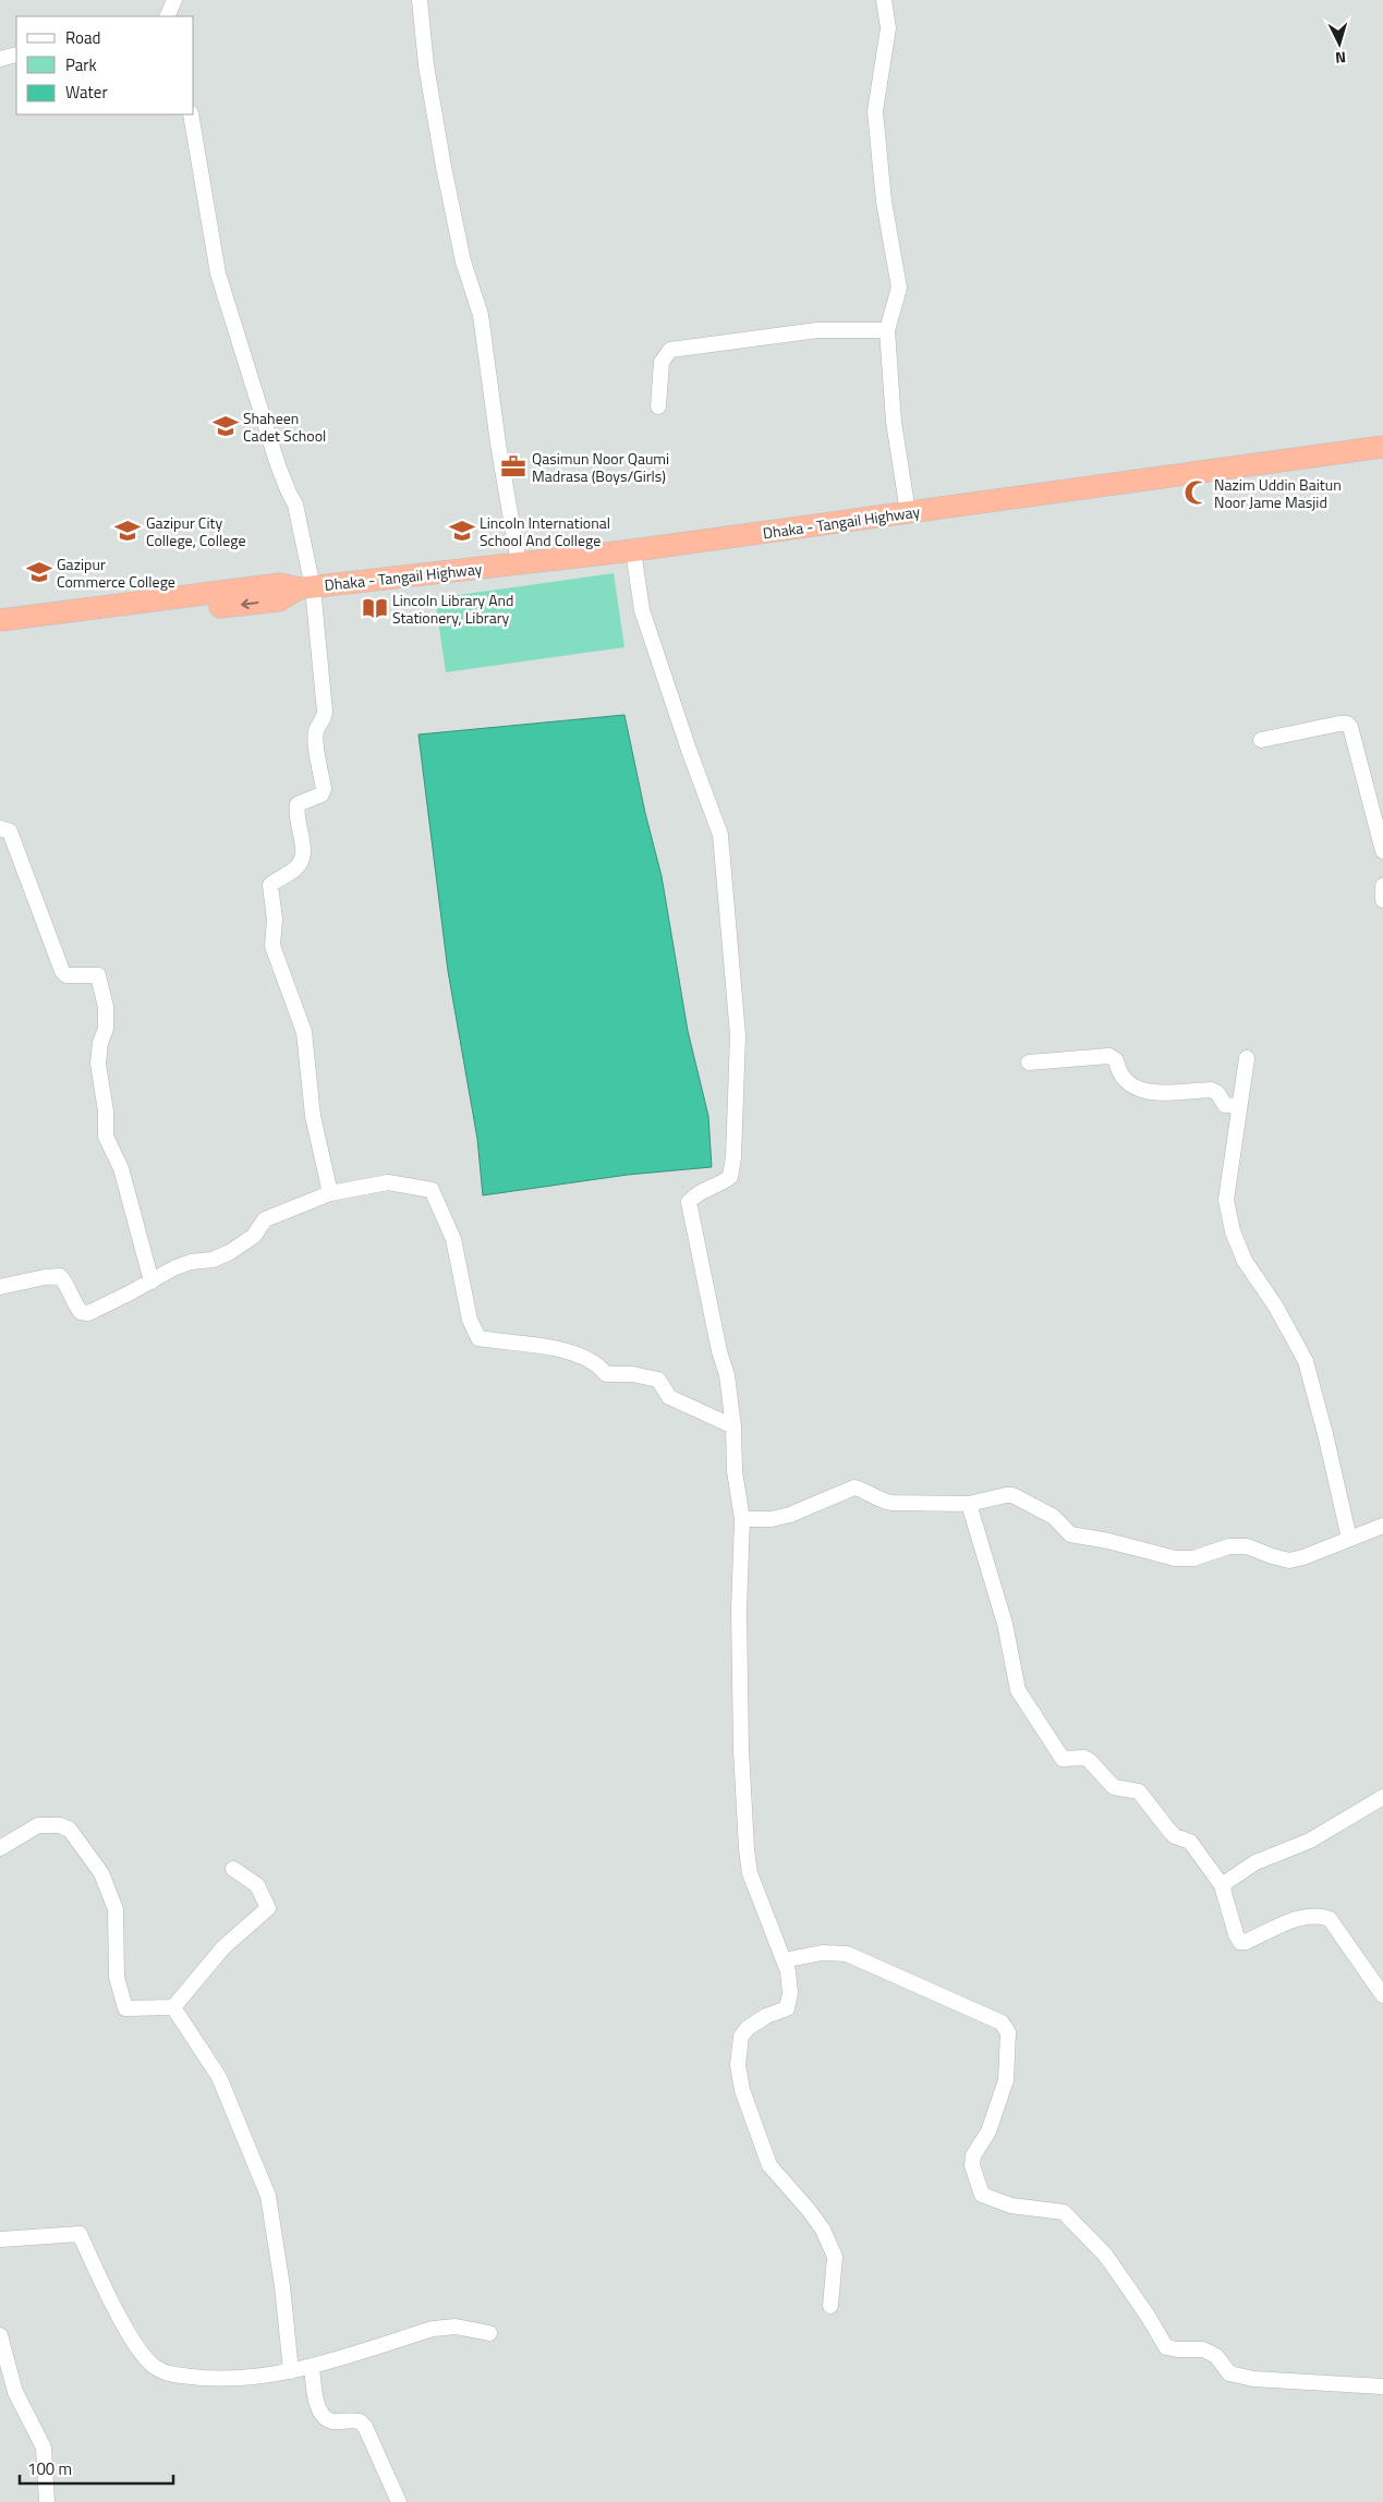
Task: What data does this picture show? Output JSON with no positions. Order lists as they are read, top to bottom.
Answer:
{
  "streets": {
    "highway": ["Dhaka - Tangail Highway"]
  },
  "places": {
    "school or university": [
      "Shaheen Cadet School",
      "Gazipur City College, College",
      "Lincoln International School And College",
      "Gazipur Commerce College"
    ],
    "office": ["Qasimun Noor Qaumi Madrasa (Boys/Girls)"],
    "mosque": ["Nazim Uddin Baitun Noor Jame Masjid"],
    "library": ["Lincoln Library And Stationery, Library"]
  },
  "legend": ["Road", "Park", "Water"],
  "scale_bar": "100 m",
  "north": "bottom"
}
